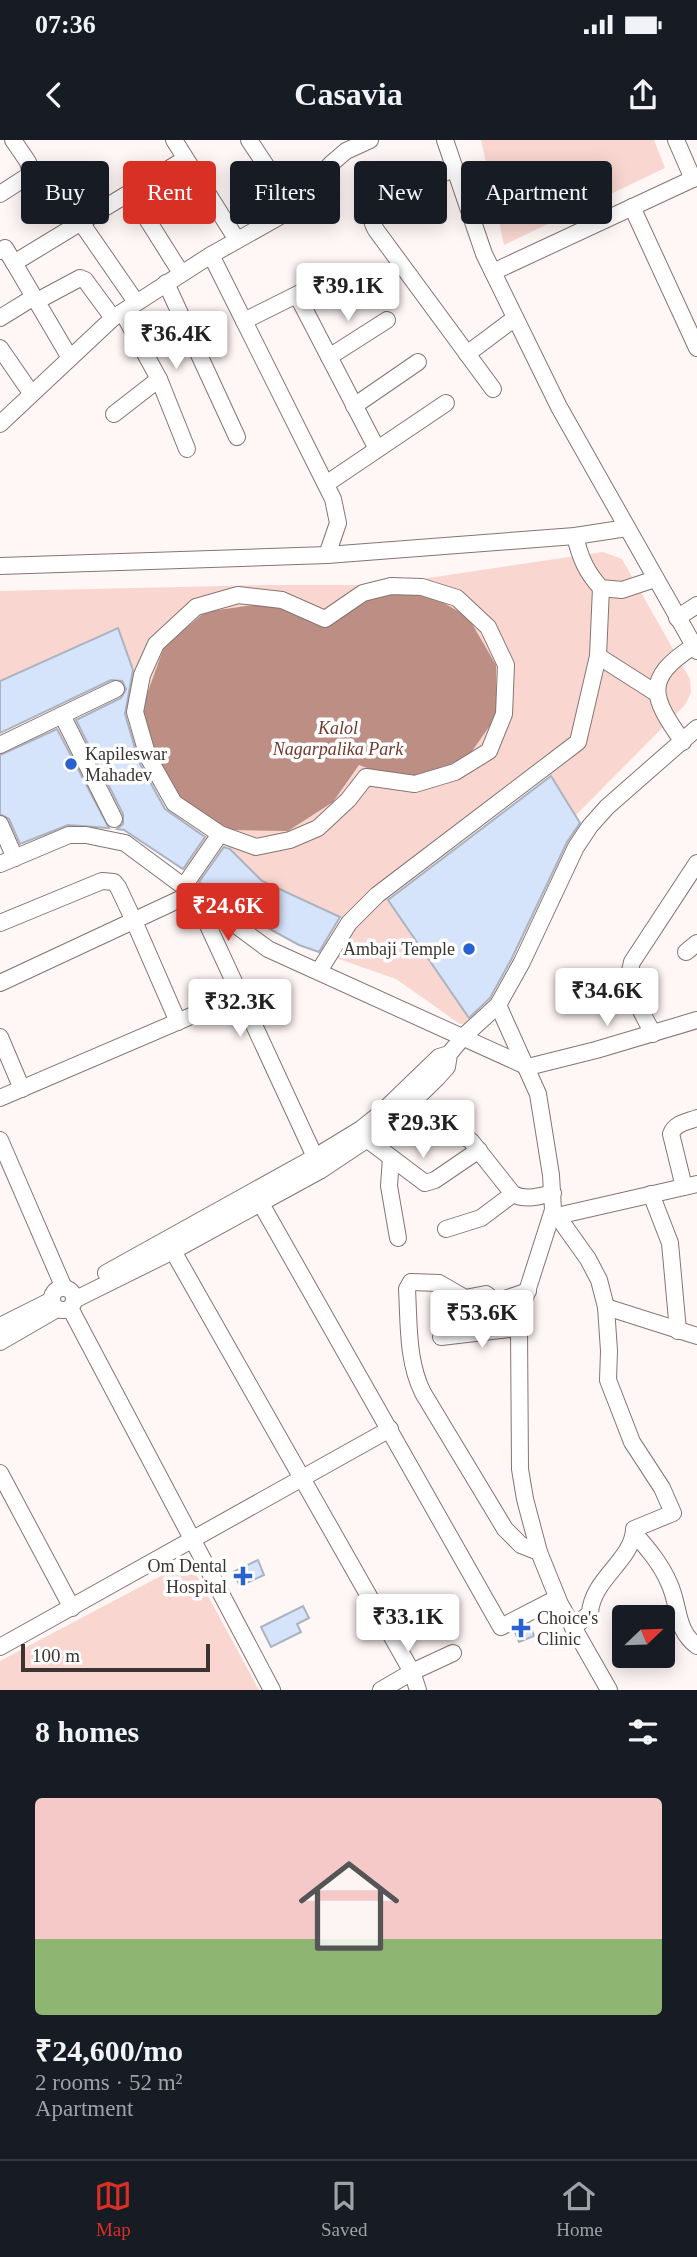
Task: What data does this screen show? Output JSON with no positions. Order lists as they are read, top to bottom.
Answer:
{
  "parks": ["Kalol Nagarpalika Park"],
  "places": {
    "other": ["Kapileswar Mahadev", "Ambaji Temple"],
    "health": ["Om Dental Hospital", "Choice's Clinic"]
  },
  "scale_bar": "100 m",
  "north": "top right",
  "page": {
    "status": "07:36",
    "header": "Casavia",
    "chip": [
      "Buy",
      "Rent",
      "Filters",
      "New",
      "Apartment"
    ],
    "price": [
      "₹39.1K",
      "₹36.4K",
      "₹24.6K",
      "₹34.6K",
      "₹32.3K",
      "₹29.3K",
      "₹53.6K",
      "₹33.1K"
    ],
    "scale": "100 m",
    "heading": "8 homes",
    "list": [
      {
        "name": "₹24,600/mo",
        "note": "2 rooms · 52 m² · Apartment"
      }
    ],
    "tabs": ["Map", "Saved", "Home"]
  }
}
